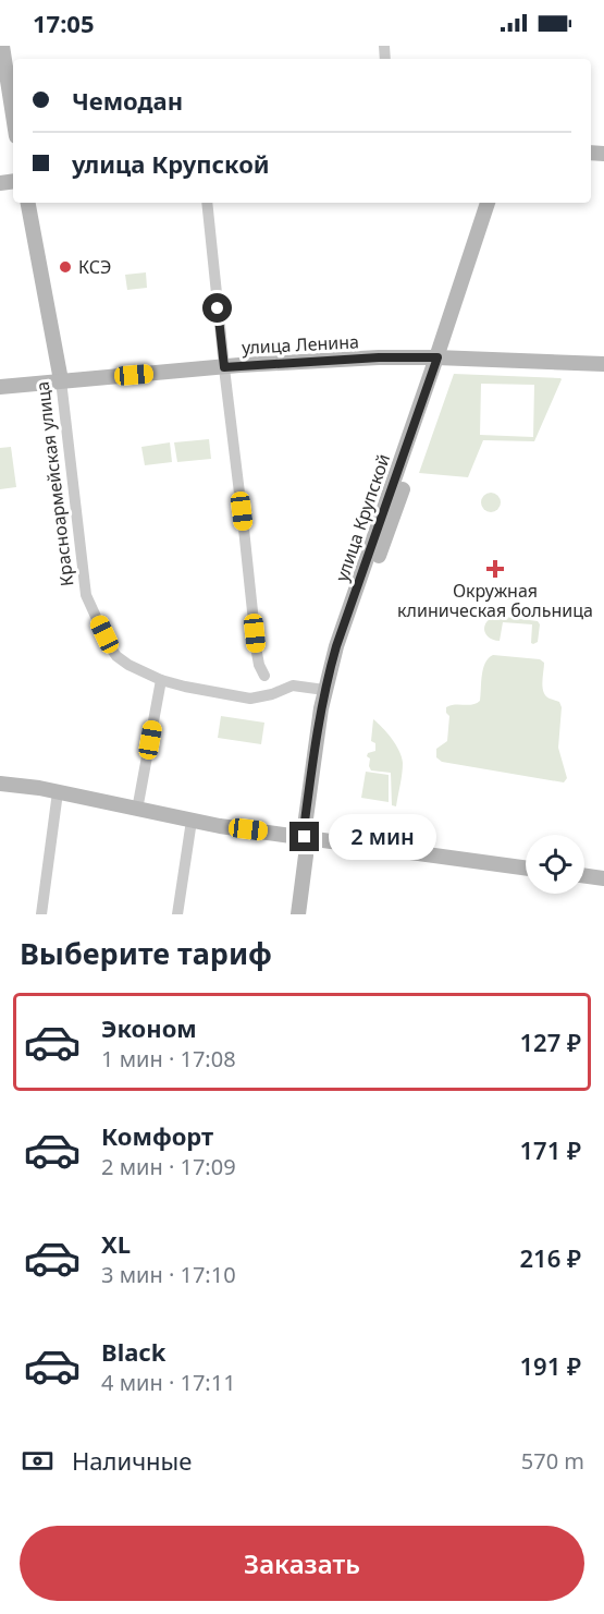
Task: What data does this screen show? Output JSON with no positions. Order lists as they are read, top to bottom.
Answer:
{
  "streets": {
    "street": ["улица Ленина", "Красноармейская улица", "улица Крупской"]
  },
  "crossings": [
    ["улица Ленина", "Красноармейская улица"],
    ["улица Ленина", "улица Крупской"],
    ["Красноармейская улица", "улица Крупской"]
  ],
  "places": {
    "other": ["КСЭ"],
    "health": ["Окружная клиническая больница"]
  },
  "page": {
    "status": "17:05",
    "banner": ["Чемодан", "улица Крупской"],
    "bubble": "2 мин",
    "heading": "Выберите тариф",
    "list": [
      {
        "name": "Эконом",
        "note": "1 мин · 17:08",
        "value": "127 ₽"
      },
      {
        "name": "Комфорт",
        "note": "2 мин · 17:09",
        "value": "171 ₽"
      },
      {
        "name": "XL",
        "note": "3 мин · 17:10",
        "value": "216 ₽"
      },
      {
        "name": "Black",
        "note": "4 мин · 17:11",
        "value": "191 ₽"
      }
    ],
    "pay": ["Наличные", "570 m"],
    "buttons": "Заказать"
  }
}
